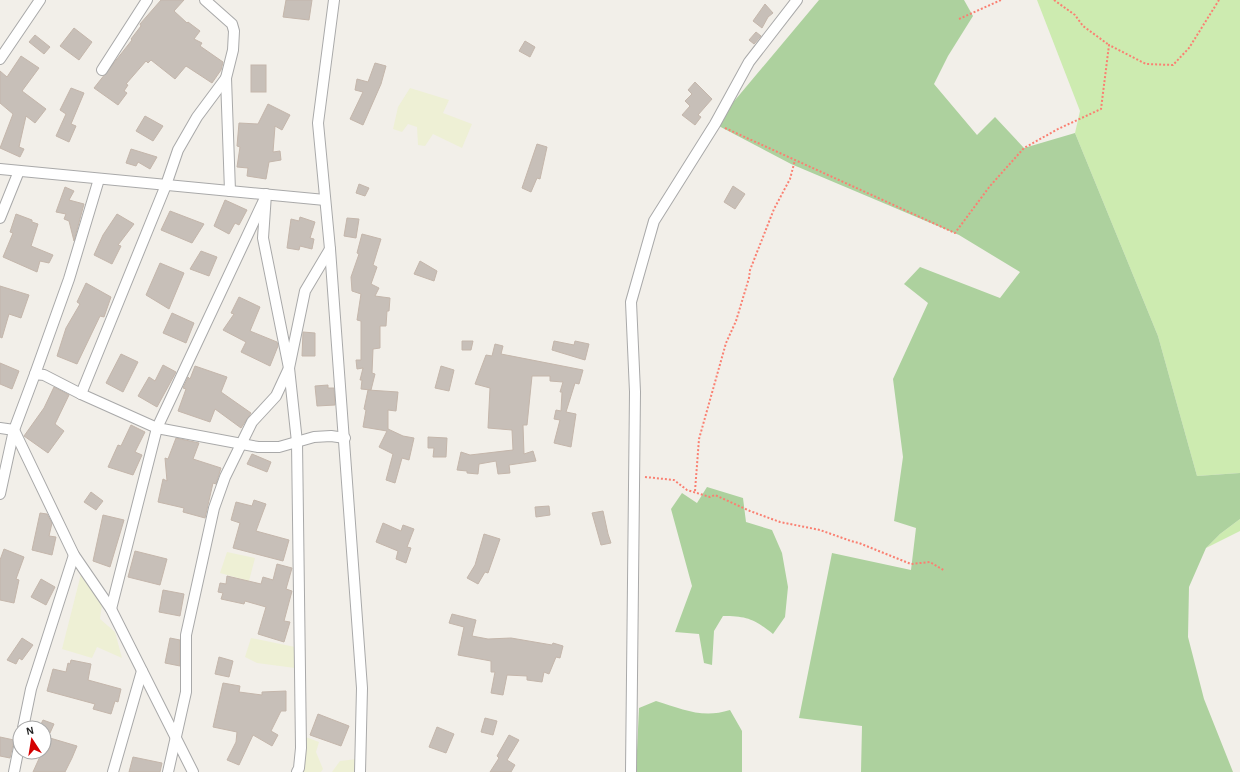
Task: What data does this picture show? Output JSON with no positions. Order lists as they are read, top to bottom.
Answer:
{
  "north": "top"
}
